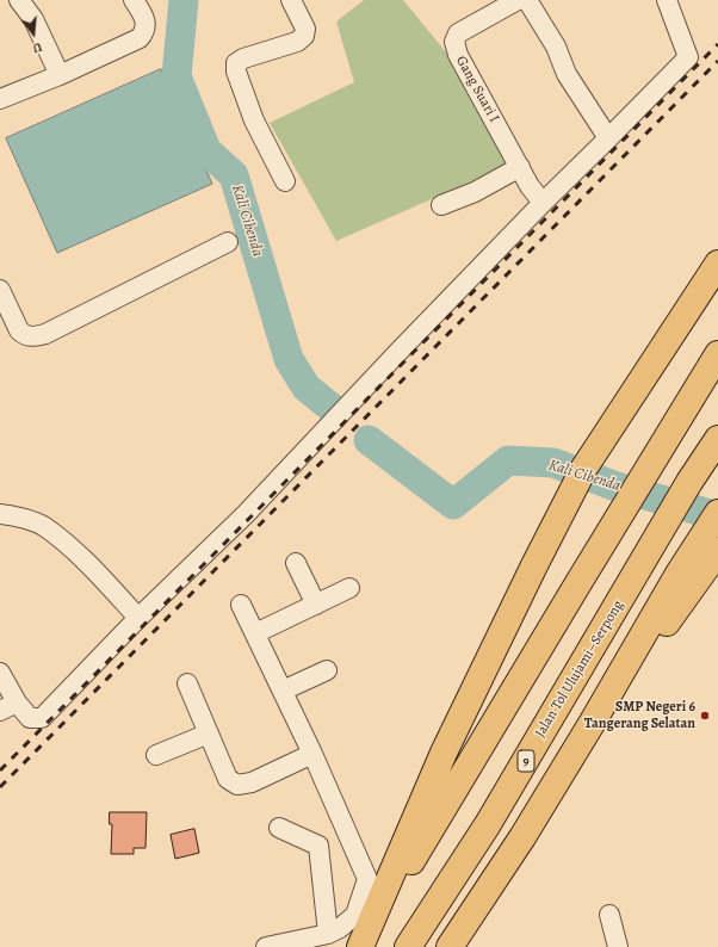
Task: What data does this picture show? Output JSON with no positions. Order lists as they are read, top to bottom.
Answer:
{
  "streets": {
    "highway": ["Jalan Tol Ulujami–Serpong", "9"],
    "street": ["Gang Suari I"]
  },
  "water": ["Kali Cibenda"],
  "places": ["SMP Negeri 6 Tangerang Selatan"],
  "north": "bottom"
}
